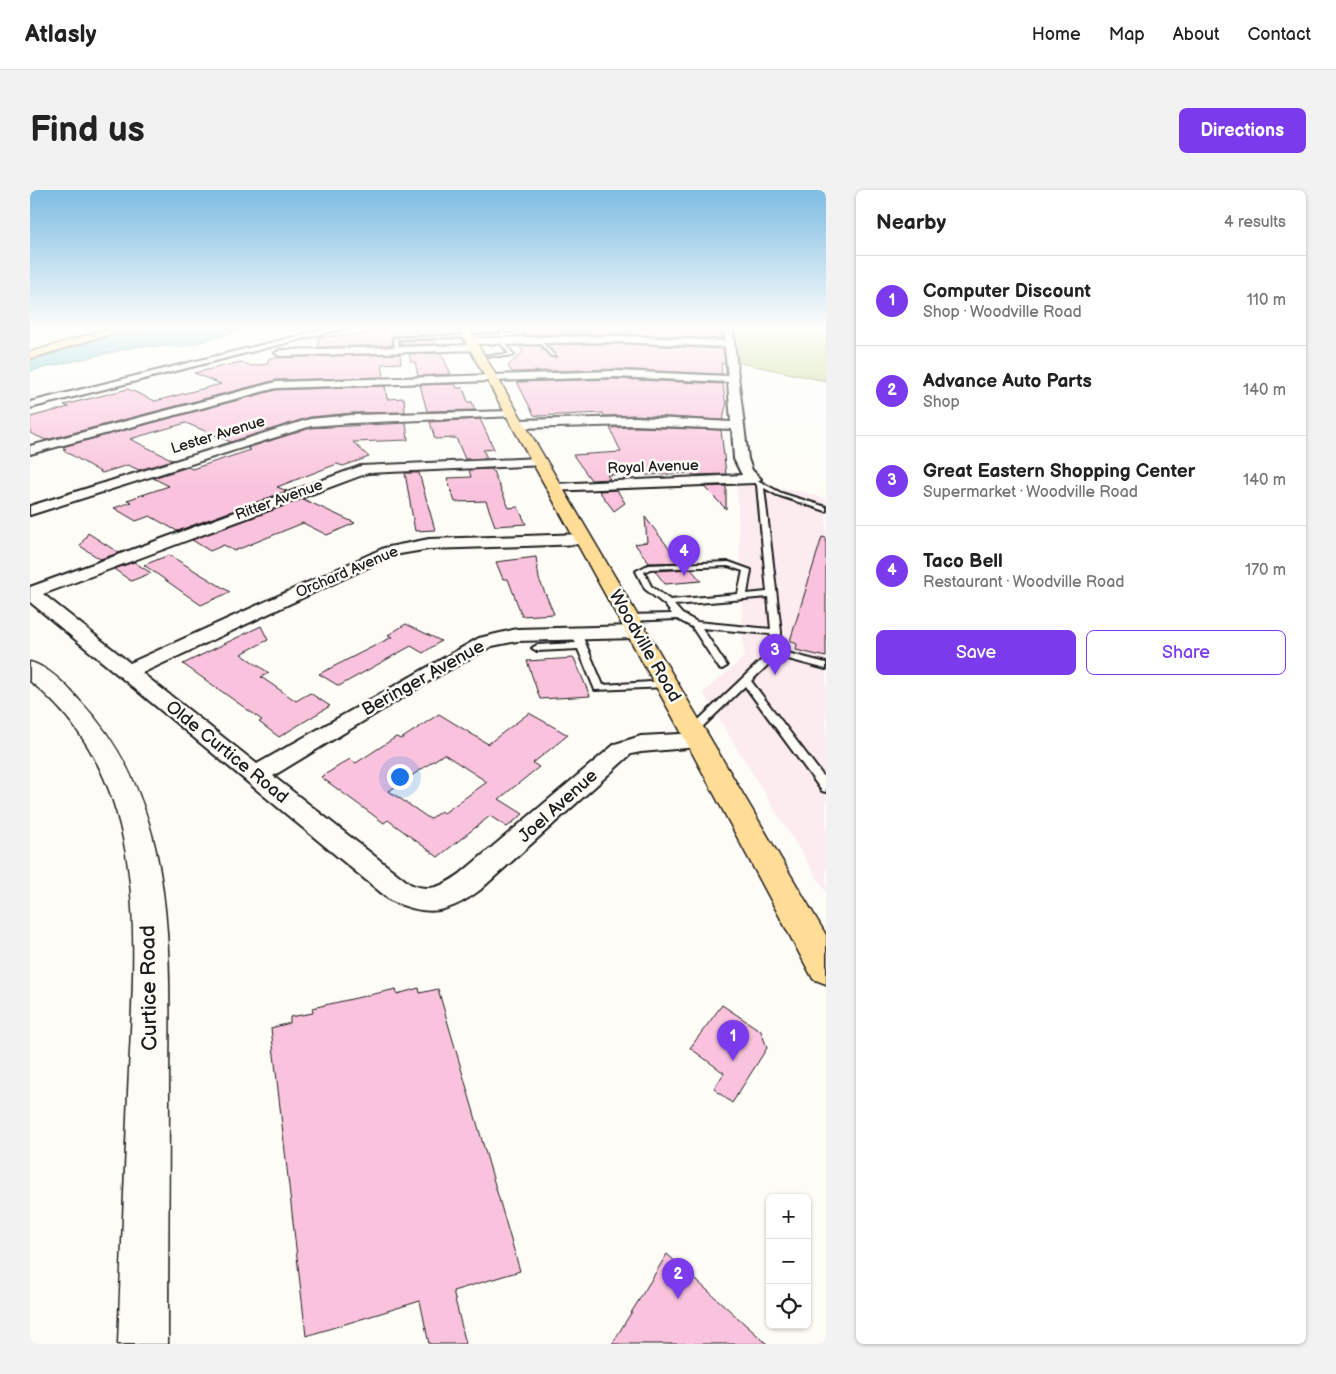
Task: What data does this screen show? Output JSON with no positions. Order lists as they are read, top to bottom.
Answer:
{
  "streets": {
    "main road": ["Woodville Road"],
    "street": [
      "Lester Avenue",
      "Royal Avenue",
      "Ritter Avenue",
      "Orchard Avenue",
      "Beringer Avenue",
      "Olde Curtice Road",
      "Joel Avenue",
      "Curtice Road"
    ]
  },
  "crossings": [
    ["Lester Avenue", "Woodville Road"],
    ["Royal Avenue", "Woodville Road"],
    ["Ritter Avenue", "Woodville Road"],
    ["Ritter Avenue", "Olde Curtice Road"],
    ["Orchard Avenue", "Woodville Road"],
    ["Orchard Avenue", "Olde Curtice Road"],
    ["Woodville Road", "Beringer Avenue"],
    ["Woodville Road", "Joel Avenue"],
    ["Beringer Avenue", "Olde Curtice Road"],
    ["Olde Curtice Road", "Joel Avenue"]
  ],
  "page": {
    "header": "Atlasly",
    "nav": [
      "Home",
      "Map",
      "About",
      "Contact"
    ],
    "buttons": [
      "Directions",
      ["Save", "Share"]
    ],
    "title": "Find us",
    "heading": ["Nearby", "4 results"],
    "list": [
      {
        "mark": "1",
        "name": "Computer Discount",
        "note": "Shop · Woodville Road",
        "value": "110 m"
      },
      {
        "mark": "2",
        "name": "Advance Auto Parts",
        "note": "Shop",
        "value": "140 m"
      },
      {
        "mark": "3",
        "name": "Great Eastern Shopping Center",
        "note": "Supermarket · Woodville Road",
        "value": "140 m"
      },
      {
        "mark": "4",
        "name": "Taco Bell",
        "note": "Restaurant · Woodville Road",
        "value": "170 m"
      }
    ],
    "pins": [
      "4",
      "3",
      "1",
      "2"
    ],
    "map_buttons": ["+", "−"]
  }
}
